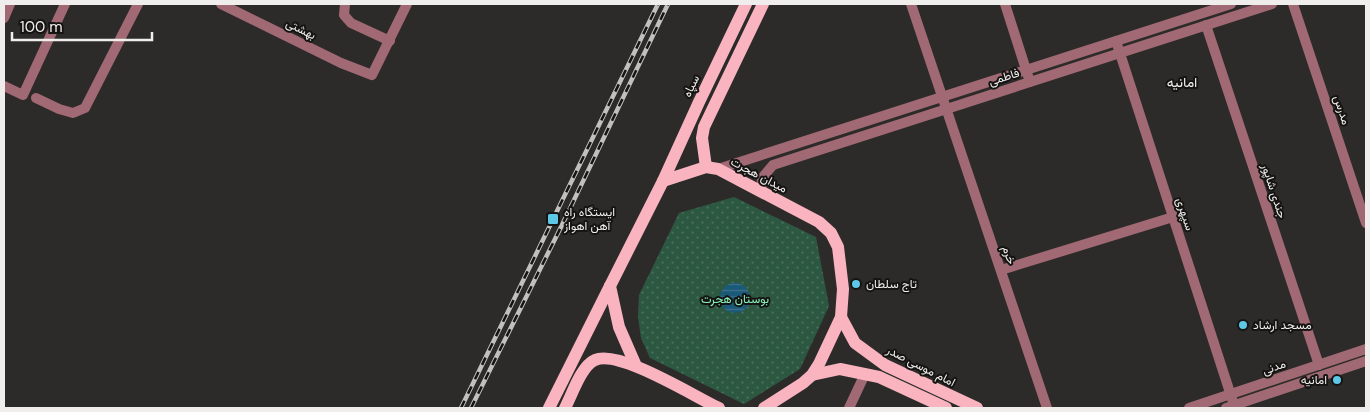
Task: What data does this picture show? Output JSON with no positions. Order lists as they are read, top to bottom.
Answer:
{
  "streets": {
    "main road": ["سپاه", "میدان هجرت", "امام موسی صدر"],
    "street": [
      "بهشتی",
      "فاطمی",
      "مدرس",
      "جندی شاپور",
      "سپهری",
      "خرم",
      "مدنی"
    ]
  },
  "crossings": [
    ["فاطمی", "میدان هجرت"],
    ["فاطمی", "جندی شاپور"],
    ["فاطمی", "سپهری"],
    ["فاطمی", "خرم"],
    ["میدان هجرت", "امام موسی صدر"],
    ["جندی شاپور", "مدنی"],
    ["سپهری", "مدنی"]
  ],
  "districts": ["امانیه"],
  "parks": ["بوستان هجرت"],
  "places": {
    "transit": ["ایستگاه راه آهن اهواز"],
    "other": ["تاج سلطان", "مسجد ارشاد", "امانیه"]
  },
  "scale_bar": "100 m"
}
